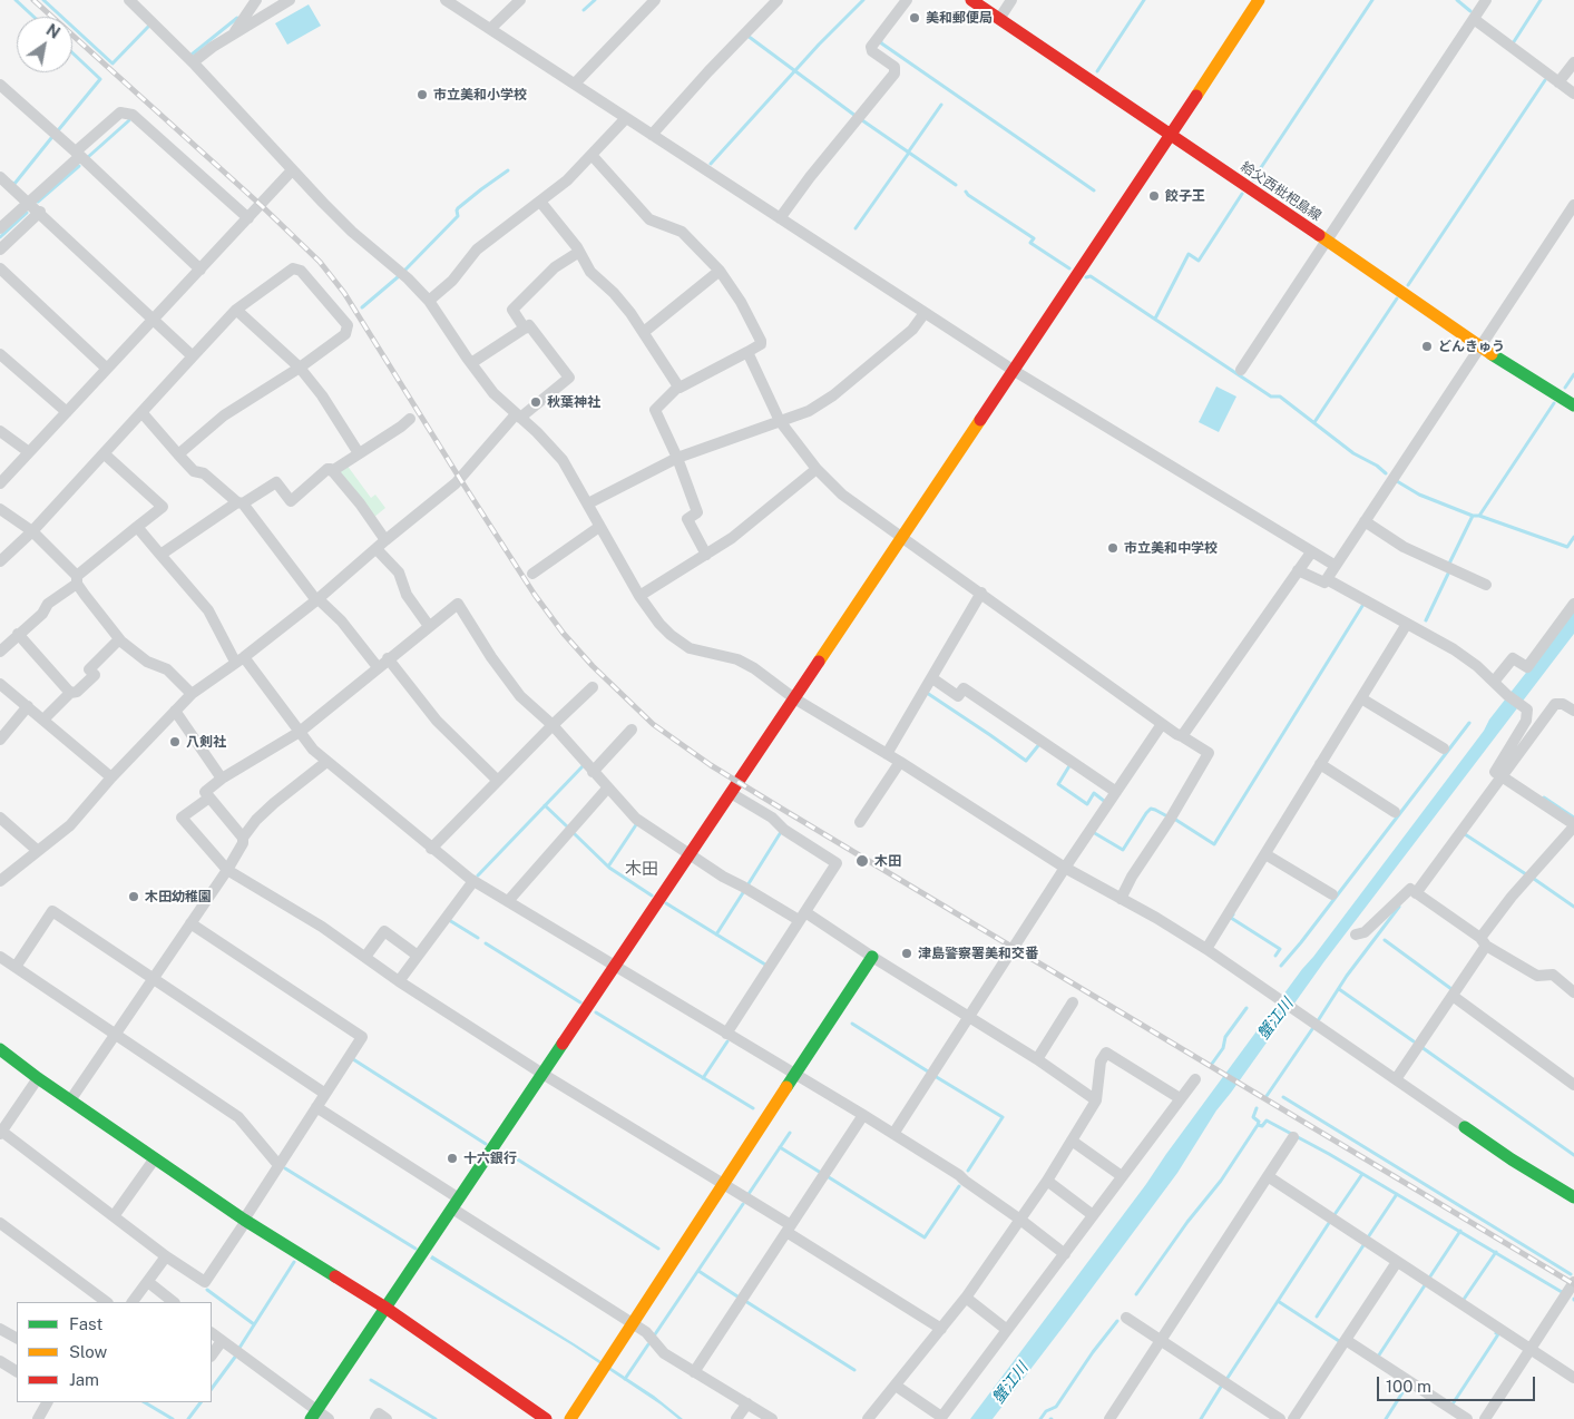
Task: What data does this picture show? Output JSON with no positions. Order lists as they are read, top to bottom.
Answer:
{
  "streets": {
    "street": ["給父西枇杷島線"]
  },
  "districts": ["木田"],
  "water": ["蟹江川"],
  "places": [
    "美和郵便局",
    "市立美和小学校",
    "餃子王",
    "どんきゅう",
    "秋葉神社",
    "市立美和中学校",
    "八剣社",
    "木田",
    "木田幼稚園",
    "津島警察署美和交番",
    "十六銀行"
  ],
  "legend": ["Fast", "Slow", "Jam"],
  "scale_bar": "100 m",
  "north": "top right"
}
